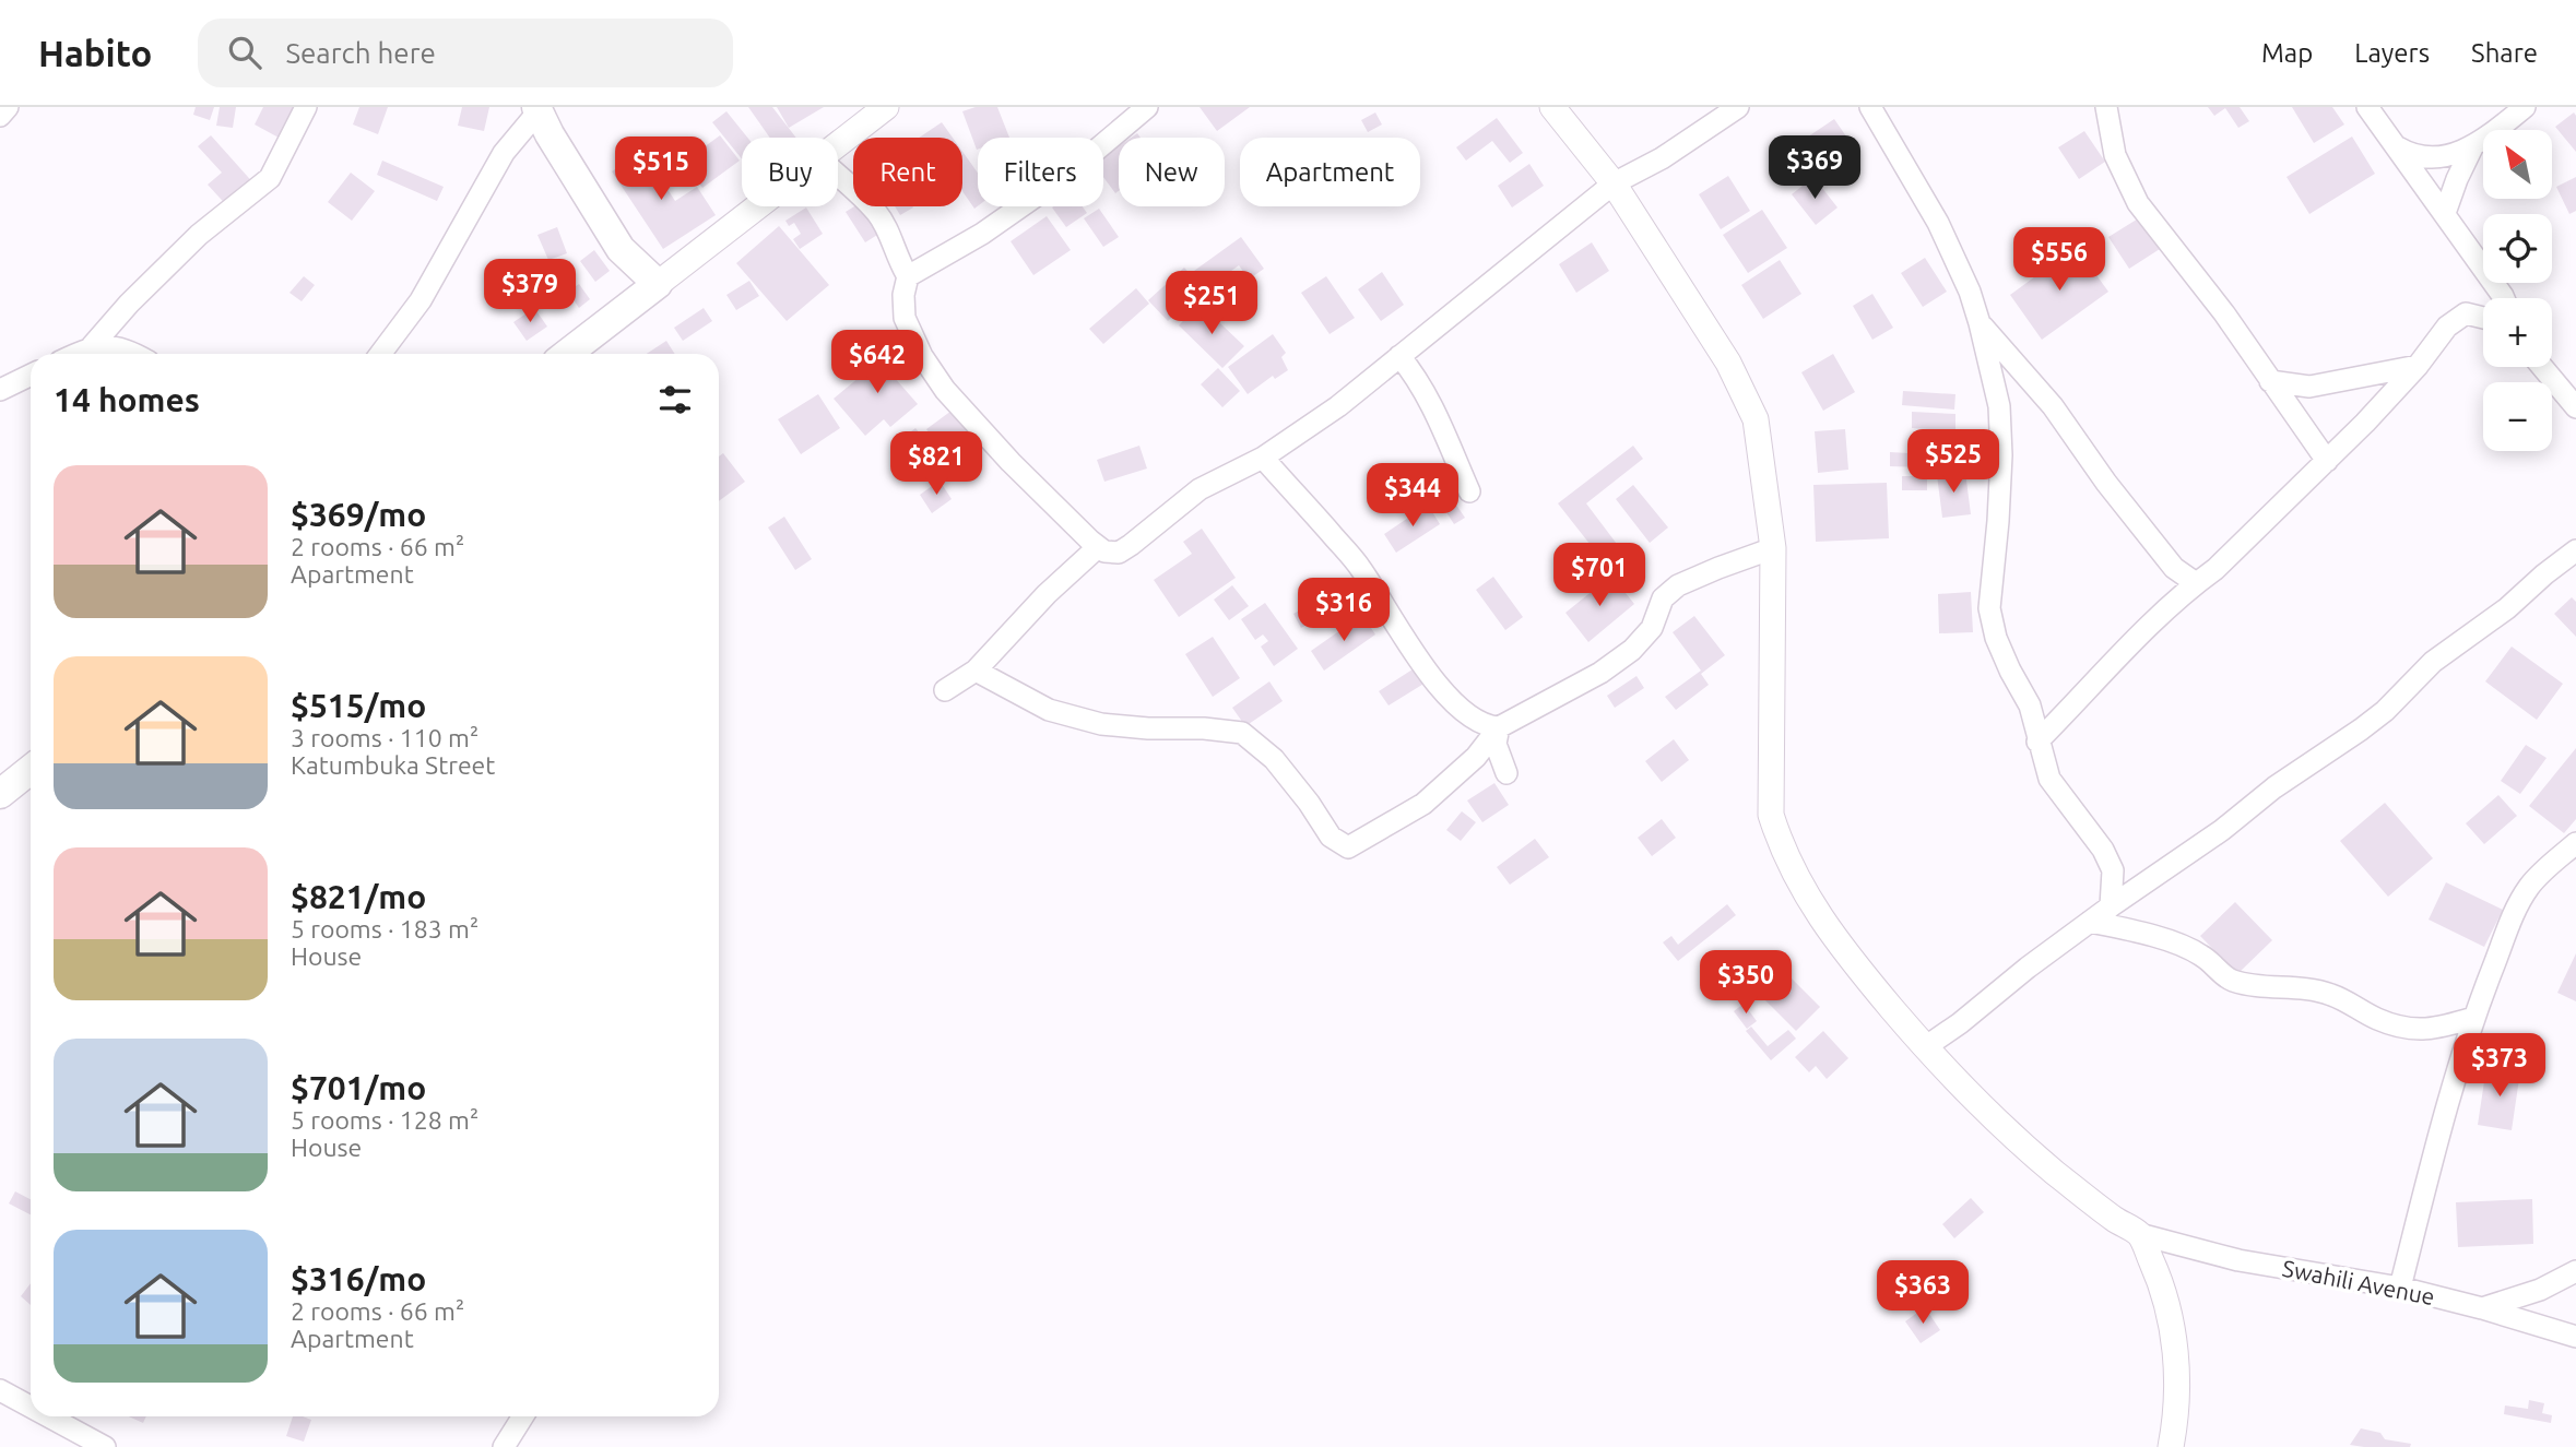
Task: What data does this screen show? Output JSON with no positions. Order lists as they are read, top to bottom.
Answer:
{
  "streets": {
    "street": ["Swahili Avenue"]
  },
  "north": "top left",
  "page": {
    "header": "Habito",
    "search": "Search here",
    "nav": ["Map", "Layers", "Share"],
    "map_buttons": ["+", "−"],
    "price": [
      "$369",
      "$515",
      "$556",
      "$379",
      "$251",
      "$642",
      "$525",
      "$821",
      "$344",
      "$701",
      "$316",
      "$350",
      "$373",
      "$363"
    ],
    "chip": [
      "Buy",
      "Rent",
      "Filters",
      "New",
      "Apartment"
    ],
    "heading": "14 homes",
    "list": [
      {
        "name": "$369/mo",
        "note": "2 rooms · 66 m² · Apartment"
      },
      {
        "name": "$515/mo",
        "note": "3 rooms · 110 m² · Katumbuka Street"
      },
      {
        "name": "$821/mo",
        "note": "5 rooms · 183 m² · House"
      },
      {
        "name": "$701/mo",
        "note": "5 rooms · 128 m² · House"
      },
      {
        "name": "$316/mo",
        "note": "2 rooms · 66 m² · Apartment"
      }
    ]
  }
}
